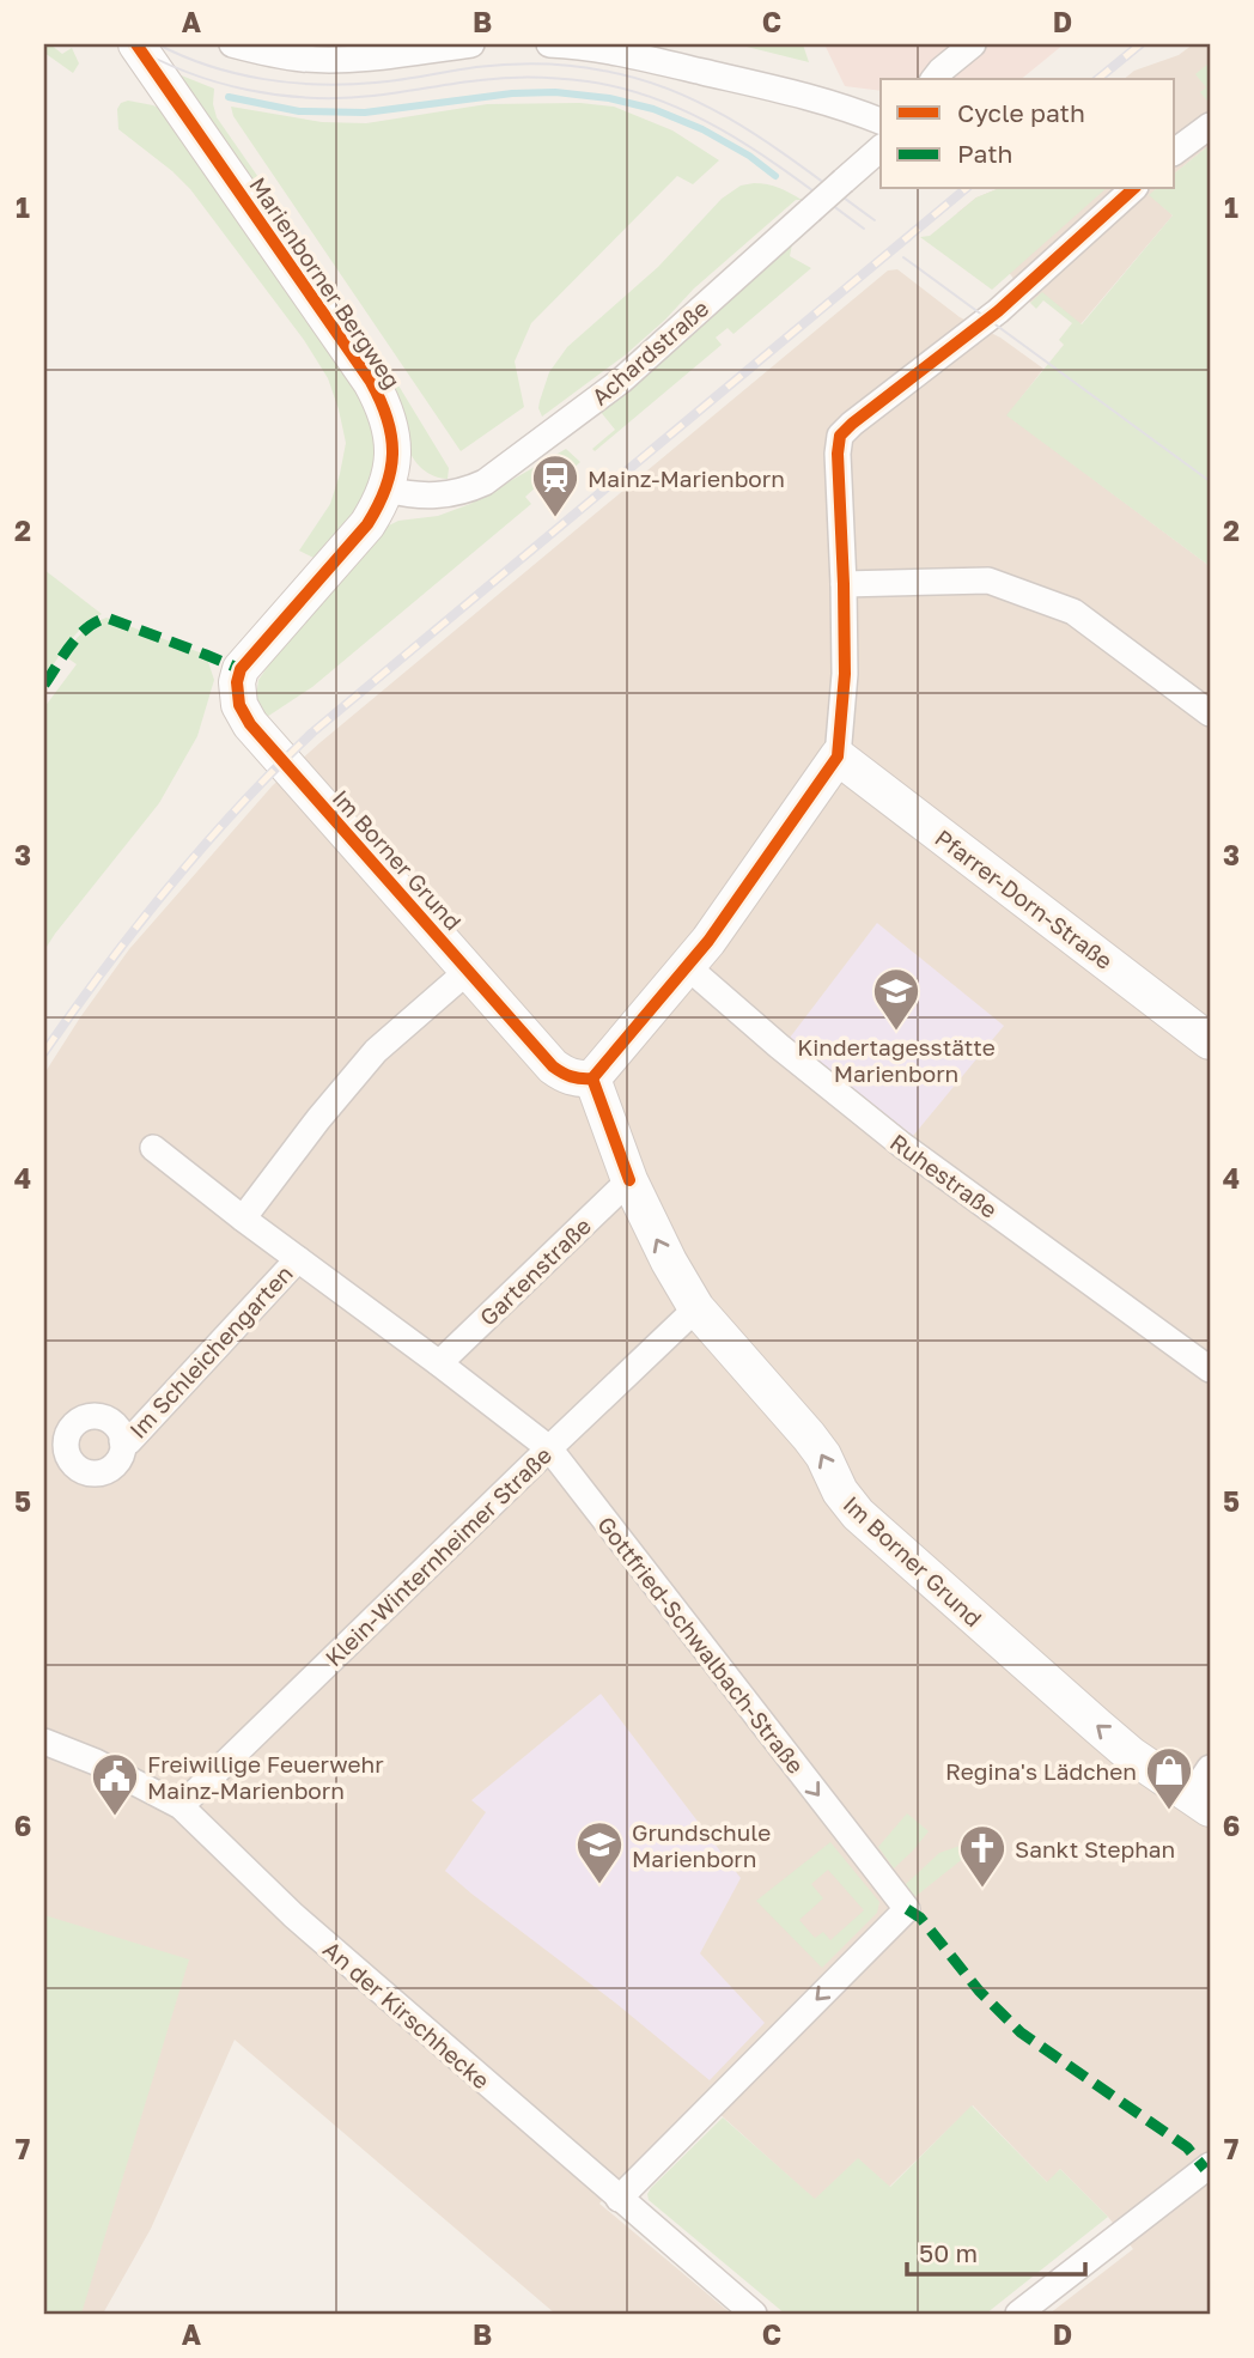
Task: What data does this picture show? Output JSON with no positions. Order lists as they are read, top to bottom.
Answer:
{
  "streets": {
    "street": [
      "Marienborner Bergweg",
      "Achardstraße",
      "Im Borner Grund",
      "Pfarrer-Dorn-Straße",
      "Ruhestraße",
      "Gartenstraße",
      "Im Schleichengarten",
      "Klein-Winternheimer Straße",
      "Gottfried-Schwalbach-Straße",
      "An der Kirschhecke"
    ]
  },
  "crossings": [
    ["Marienborner Bergweg", "Achardstraße"],
    ["Marienborner Bergweg", "Im Borner Grund"],
    ["Im Borner Grund", "Gartenstraße"],
    ["Im Borner Grund", "Klein-Winternheimer Straße"],
    ["Gartenstraße", "Gottfried-Schwalbach-Straße"],
    ["Im Schleichengarten", "Gottfried-Schwalbach-Straße"],
    ["Klein-Winternheimer Straße", "Gottfried-Schwalbach-Straße"],
    ["Klein-Winternheimer Straße", "An der Kirschhecke"],
    ["Gottfried-Schwalbach-Straße", "An der Kirschhecke"]
  ],
  "one_way": ["Im Borner Grund"],
  "places": {
    "station": ["Mainz-Marienborn"],
    "school or university": ["Kindertagesstätte Marienborn", "Grundschule Marienborn"],
    "shop": ["Regina's Lädchen"],
    "public building": ["Freiwillige Feuerwehr Mainz-Marienborn"],
    "church": ["Sankt Stephan"]
  },
  "legend": ["Cycle path", "Path"],
  "scale_bar": "50 m",
  "grid": {
    "columns": [
      "A",
      "B",
      "C",
      "D"
    ],
    "rows": [
      "1",
      "2",
      "3",
      "4",
      "5",
      "6",
      "7"
    ]
  }
}
